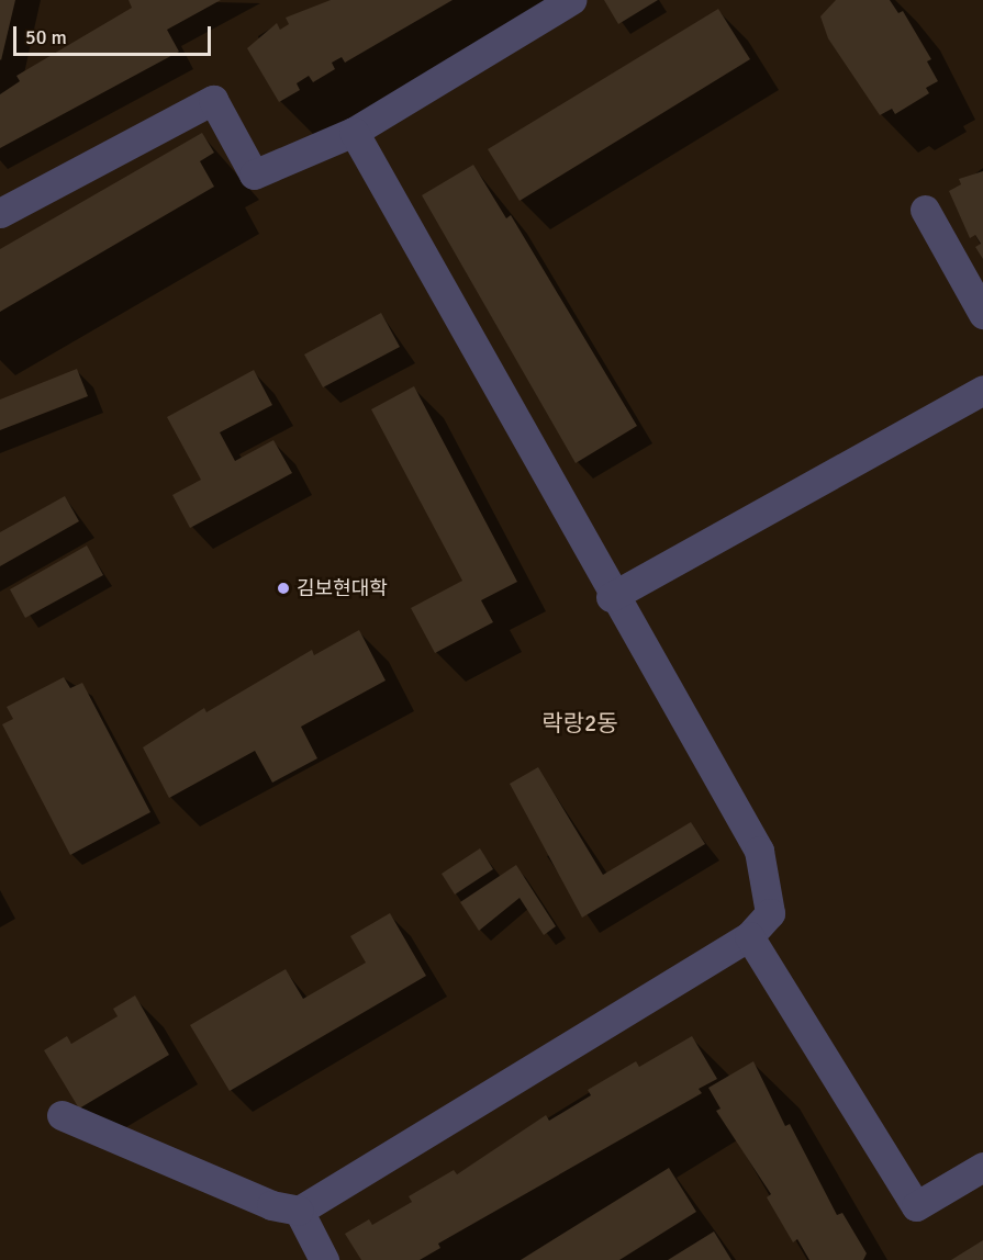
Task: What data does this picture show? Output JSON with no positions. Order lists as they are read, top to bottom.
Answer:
{
  "districts": ["락랑2동"],
  "places": ["김보현대학"],
  "scale_bar": "50 m"
}
